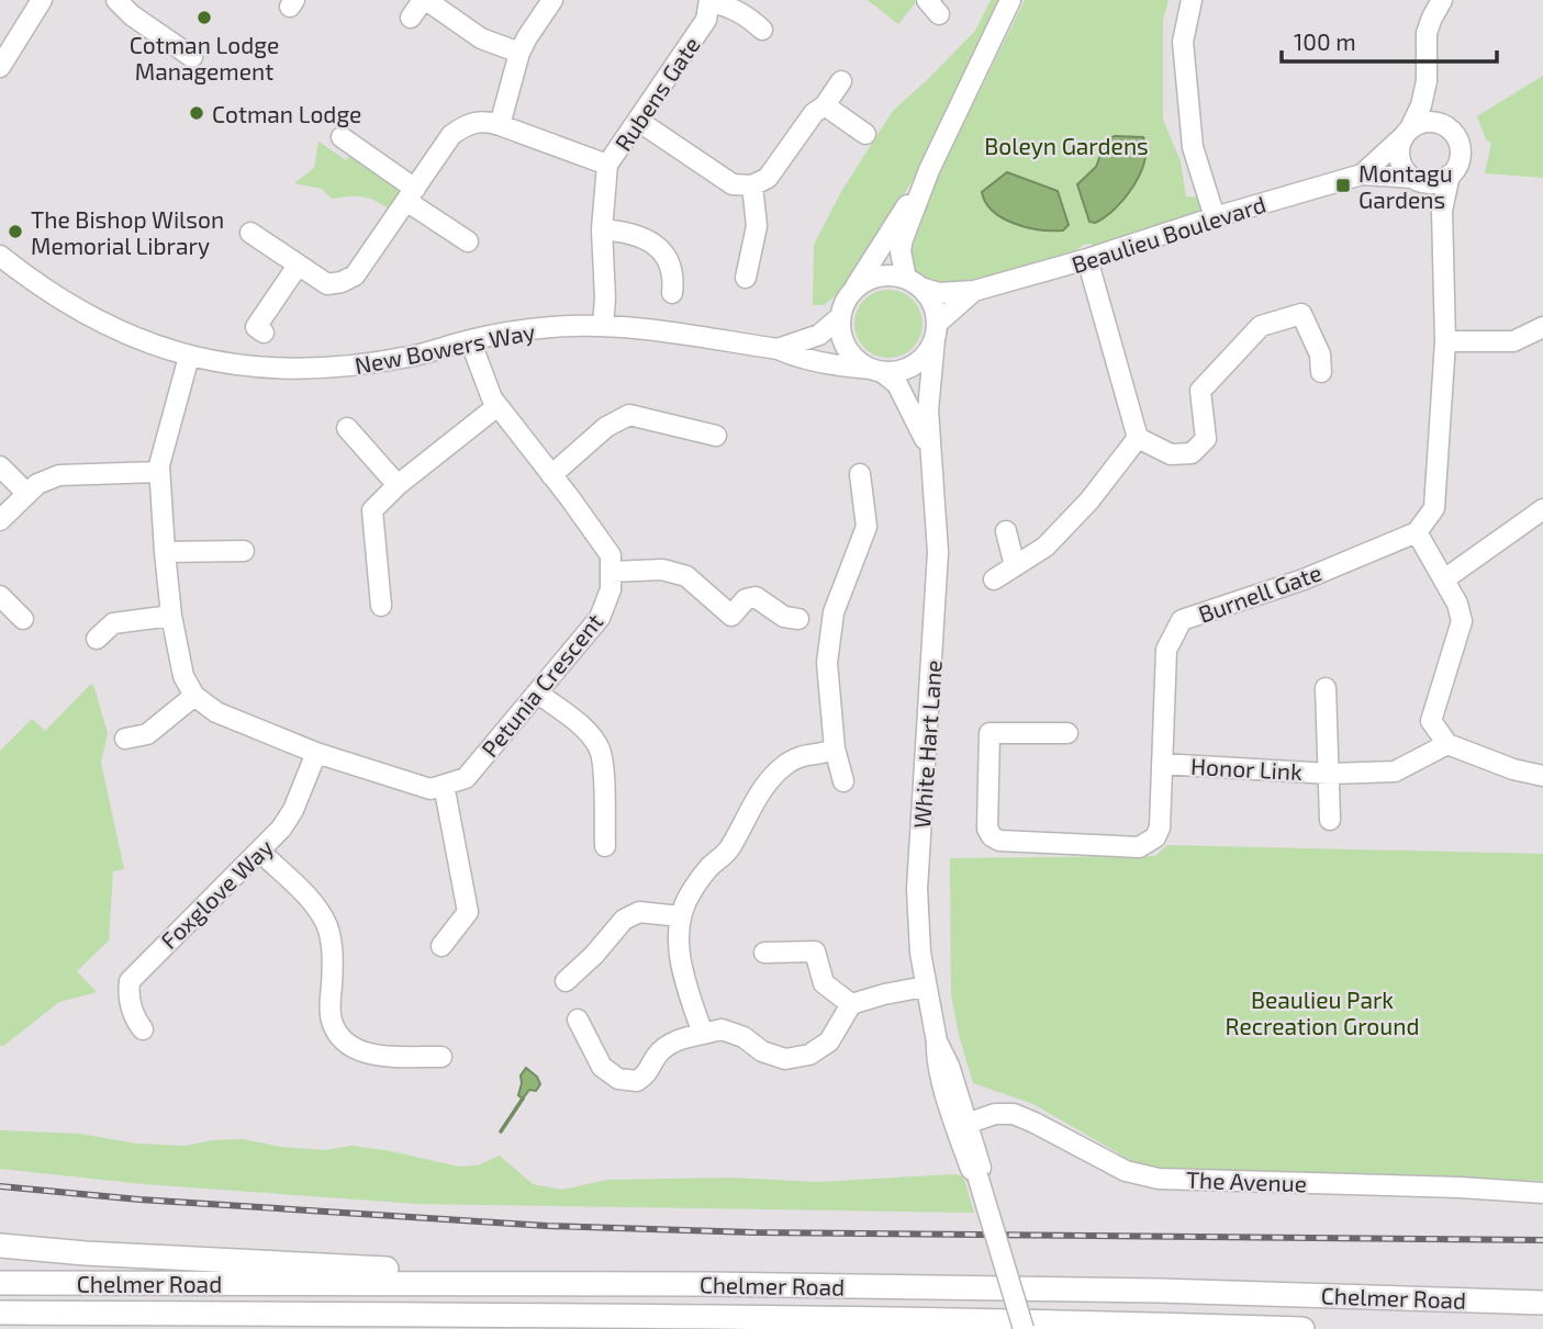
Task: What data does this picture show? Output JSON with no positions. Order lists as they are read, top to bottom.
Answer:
{
  "streets": {
    "main road": ["Chelmer Road"],
    "street": [
      "Rubens Gate",
      "Beaulieu Boulevard",
      "New Bowers Way",
      "Burnell Gate",
      "Petunia Crescent",
      "White Hart Lane",
      "Honor Link",
      "Foxglove Way",
      "The Avenue"
    ]
  },
  "crossings": [
    ["Rubens Gate", "New Bowers Way"],
    ["Beaulieu Boulevard", "New Bowers Way"],
    ["Beaulieu Boulevard", "White Hart Lane"],
    ["New Bowers Way", "White Hart Lane"],
    ["Burnell Gate", "Honor Link"],
    ["White Hart Lane", "The Avenue"]
  ],
  "parks": ["Boleyn Gardens", "Beaulieu Park Recreation Ground"],
  "places": {
    "other": ["Cotman Lodge Management", "Cotman Lodge", "The Bishop Wilson Memorial Library"],
    "transit": ["Montagu Gardens"]
  },
  "scale_bar": "100 m"
}
